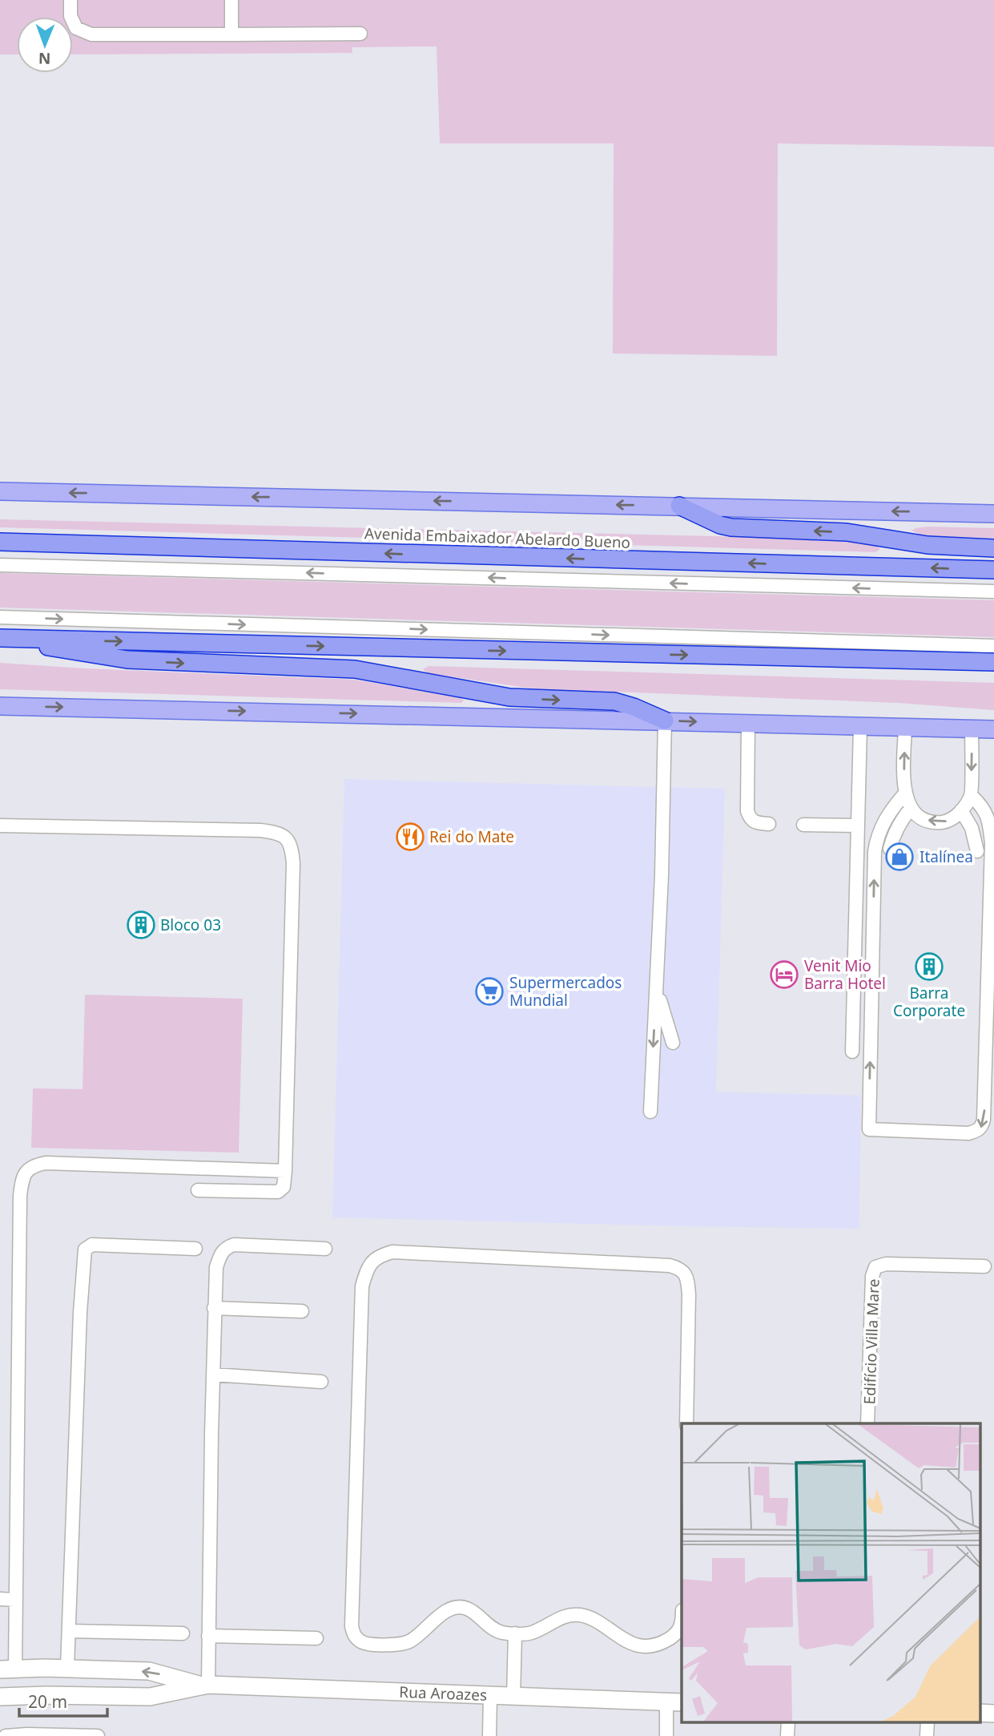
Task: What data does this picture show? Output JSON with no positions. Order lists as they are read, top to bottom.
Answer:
{
  "streets": {
    "highway": ["Avenida Embaixador Abelardo Bueno"],
    "street": ["Rua Aroazes"],
    "lane": ["Edifício Villa Mare"]
  },
  "places": {
    "restaurant": ["Rei do Mate"],
    "shop": ["Italínea"],
    "building": ["Bloco 03", "Barra Corporate"],
    "hotel": ["Venit Mio Barra Hotel"],
    "supermarket": ["Supermercados Mundial"]
  },
  "scale_bar": "20 m",
  "north": "bottom"
}
